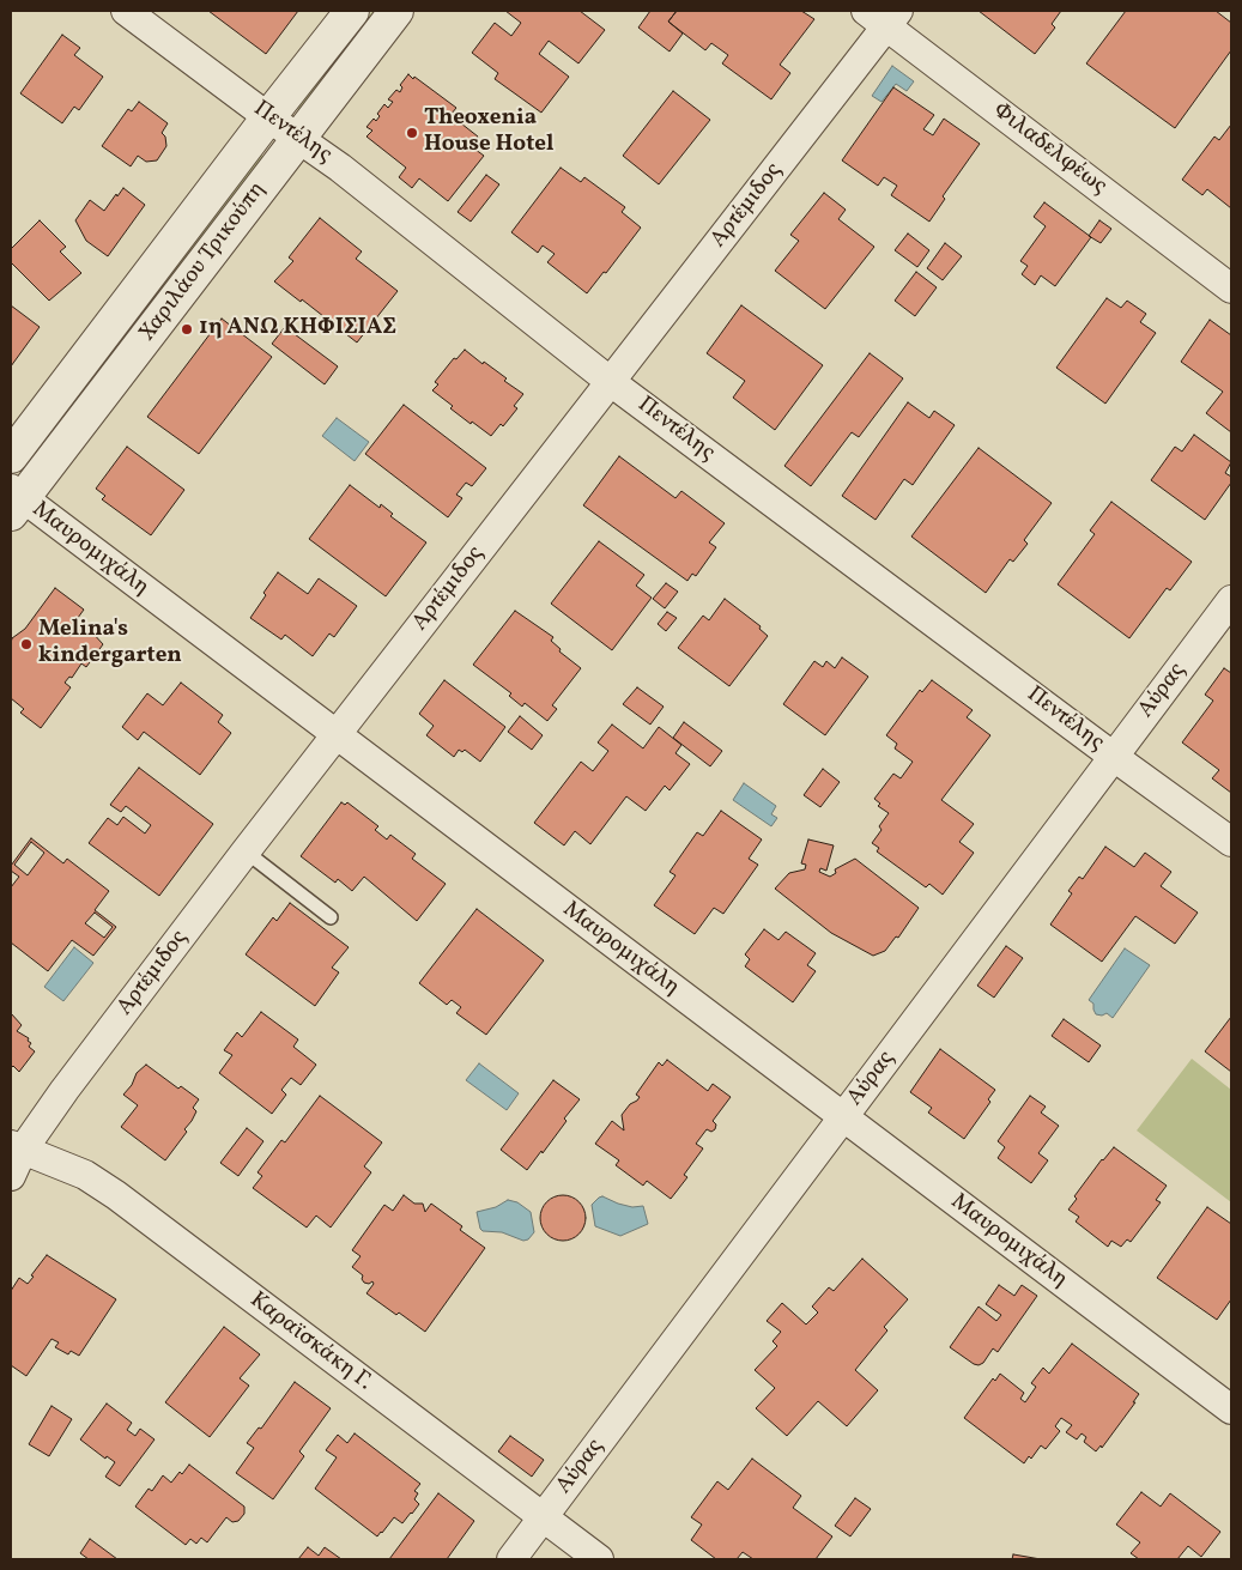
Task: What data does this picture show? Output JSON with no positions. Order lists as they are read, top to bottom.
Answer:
{
  "streets": {
    "street": [
      "Πεντέλης",
      "Φιλαδελφέως",
      "Αρτέμιδος",
      "Χαριλάου Τρικούπη",
      "Μαυρομιχάλη",
      "Αύρας",
      "Καραϊσκάκη Γ."
    ]
  },
  "crossings": [
    ["Πεντέλης", "Αρτέμιδος"],
    ["Πεντέλης", "Χαριλάου Τρικούπη"],
    ["Πεντέλης", "Αύρας"],
    ["Φιλαδελφέως", "Αρτέμιδος"],
    ["Αρτέμιδος", "Μαυρομιχάλη"],
    ["Αρτέμιδος", "Καραϊσκάκη Γ."],
    ["Χαριλάου Τρικούπη", "Μαυρομιχάλη"],
    ["Μαυρομιχάλη", "Αύρας"],
    ["Αύρας", "Καραϊσκάκη Γ."]
  ],
  "places": ["Theoxenia House Hotel", "1η ΑΝΩ ΚΗΦΙΣΙΑΣ", "Melina's kindergarten"]
}
